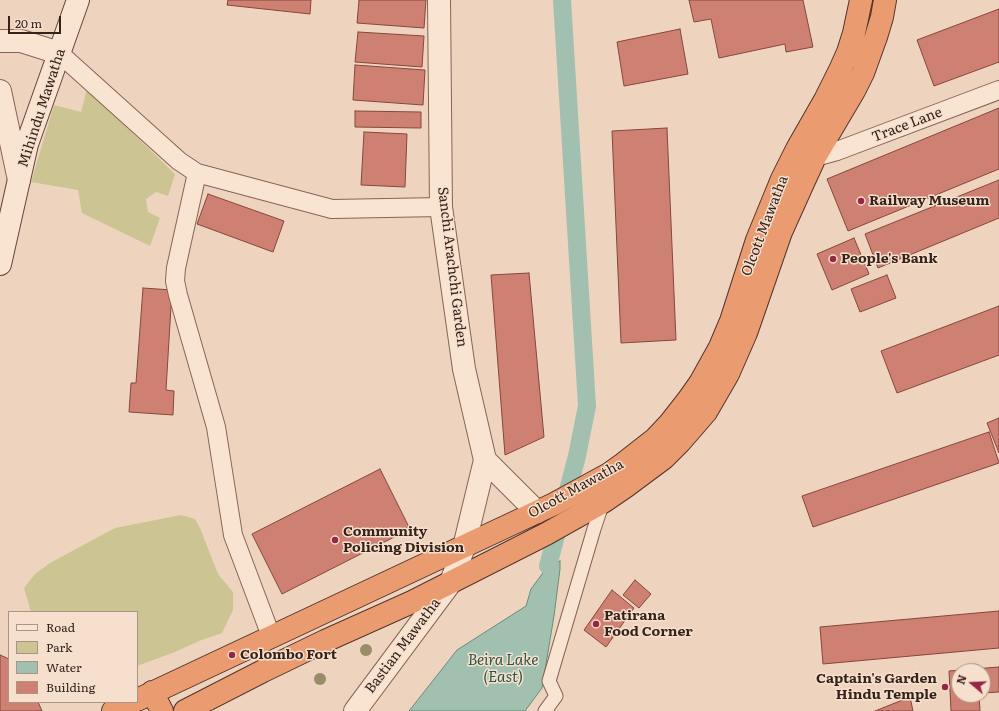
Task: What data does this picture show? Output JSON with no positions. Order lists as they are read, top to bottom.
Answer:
{
  "streets": {
    "highway": ["Olcott Mawatha"],
    "street": [
      "Mihindu Mawatha",
      "Trace Lane",
      "Sanchi Arachchi Garden",
      "Bastian Mawatha"
    ]
  },
  "crossings": [
    ["Trace Lane", "Olcott Mawatha"],
    ["Olcott Mawatha", "Sanchi Arachchi Garden"],
    ["Olcott Mawatha", "Bastian Mawatha"],
    ["Sanchi Arachchi Garden", "Bastian Mawatha"]
  ],
  "water": ["Beira Lake (East)"],
  "places": [
    "Railway Museum",
    "People's Bank",
    "Community Policing Division",
    "Patirana Food Corner",
    "Colombo Fort",
    "Captain's Garden Hindu Temple"
  ],
  "legend": [
    "Road",
    "Park",
    "Water",
    "Building"
  ],
  "scale_bar": "20 m",
  "north": "left"
}
